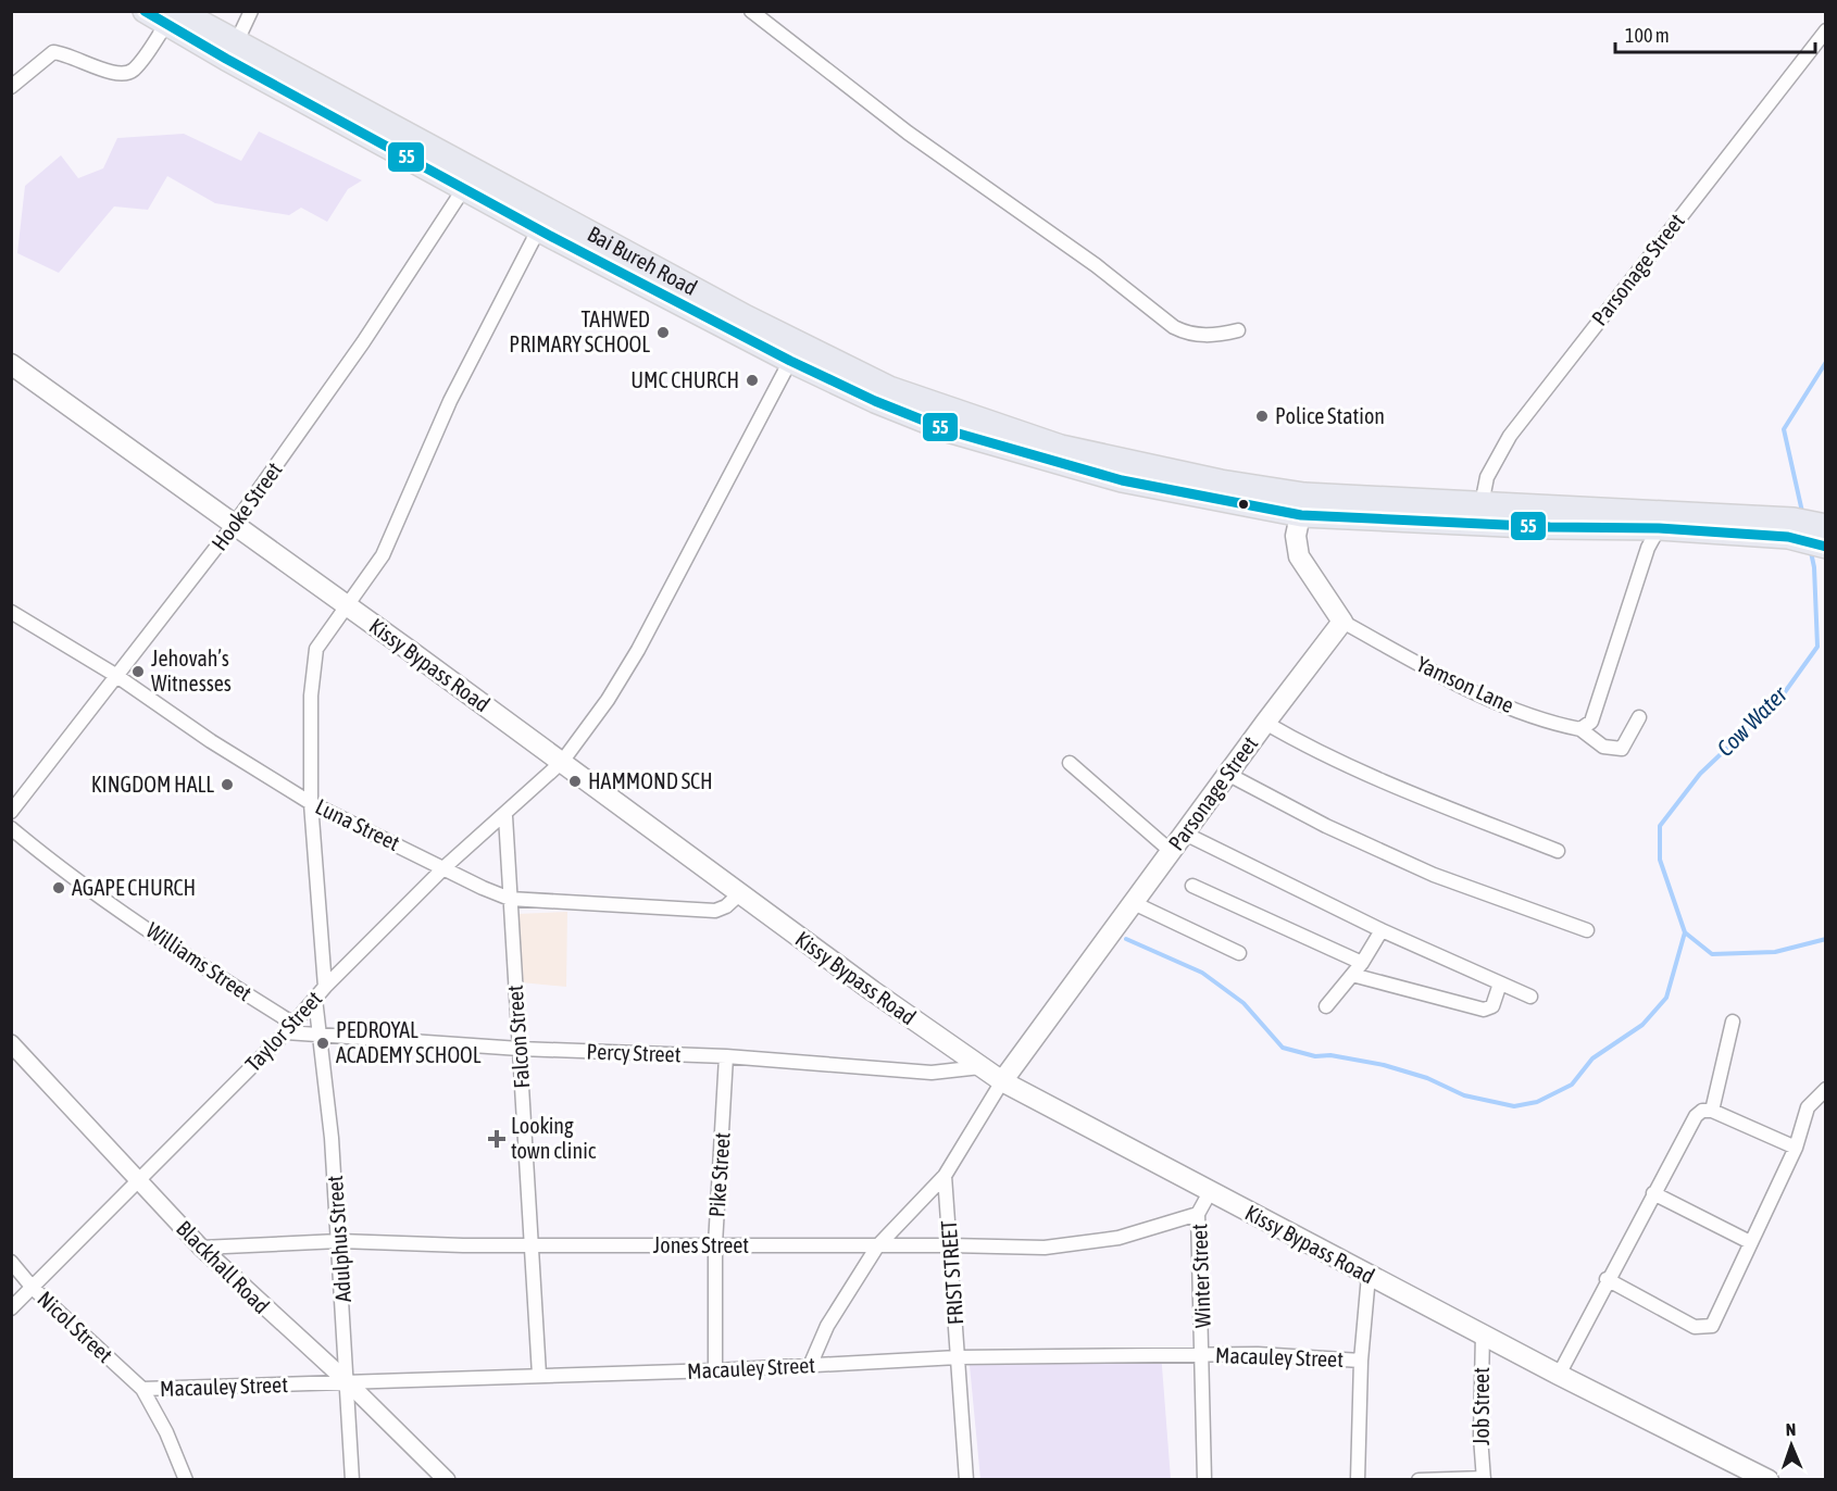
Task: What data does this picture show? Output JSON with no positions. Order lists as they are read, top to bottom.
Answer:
{
  "streets": {
    "highway": ["Bai Bureh Road"],
    "main road": ["Parsonage Street", "Kissy Bypass Road"],
    "street": [
      "Hooke Street",
      "Yamson Lane",
      "Luna Street",
      "Williams Street",
      "Taylor Street",
      "Falcon Street",
      "Percy Street",
      "Pike Street",
      "Adulphus Street",
      "Jones Street",
      "Blackhall Road",
      "FRIST STREET",
      "Winter Street",
      "Nicol Street",
      "Macauley Street",
      "Job Street"
    ]
  },
  "crossings": [
    ["Bai Bureh Road", "Parsonage Street"],
    ["Parsonage Street", "Kissy Bypass Road"],
    ["Parsonage Street", "Yamson Lane"],
    ["Hooke Street", "Kissy Bypass Road"],
    ["Hooke Street", "Luna Street"],
    ["Kissy Bypass Road", "Luna Street"],
    ["Kissy Bypass Road", "Taylor Street"],
    ["Kissy Bypass Road", "Percy Street"],
    ["Kissy Bypass Road", "Winter Street"],
    ["Kissy Bypass Road", "Job Street"],
    ["Luna Street", "Taylor Street"],
    ["Luna Street", "Falcon Street"],
    ["Williams Street", "Taylor Street"],
    ["Williams Street", "Percy Street"],
    ["Taylor Street", "Falcon Street"],
    ["Taylor Street", "Percy Street"],
    ["Taylor Street", "Adulphus Street"],
    ["Taylor Street", "Blackhall Road"],
    ["Taylor Street", "Nicol Street"],
    ["Falcon Street", "Percy Street"],
    ["Falcon Street", "Jones Street"],
    ["Falcon Street", "Macauley Street"],
    ["Percy Street", "Pike Street"],
    ["Percy Street", "Adulphus Street"],
    ["Pike Street", "Jones Street"],
    ["Pike Street", "Macauley Street"],
    ["Adulphus Street", "Jones Street"],
    ["Adulphus Street", "Blackhall Road"],
    ["Adulphus Street", "Macauley Street"],
    ["Jones Street", "Blackhall Road"],
    ["Jones Street", "FRIST STREET"],
    ["Jones Street", "Winter Street"],
    ["Blackhall Road", "Macauley Street"],
    ["FRIST STREET", "Macauley Street"],
    ["Winter Street", "Macauley Street"],
    ["Nicol Street", "Macauley Street"]
  ],
  "water": ["Cow Water"],
  "places": {
    "other": [
      "TAHWED PRIMARY SCHOOL",
      "UMC CHURCH",
      "Police Station",
      "Jehovah’s Witnesses",
      "HAMMOND SCH",
      "KINGDOM HALL",
      "AGAPE CHURCH",
      "PEDROYAL ACADEMY SCHOOL"
    ],
    "health": ["Looking town clinic"]
  },
  "lines": ["transit line 55"],
  "scale_bar": "100 m",
  "north": "top"
}
